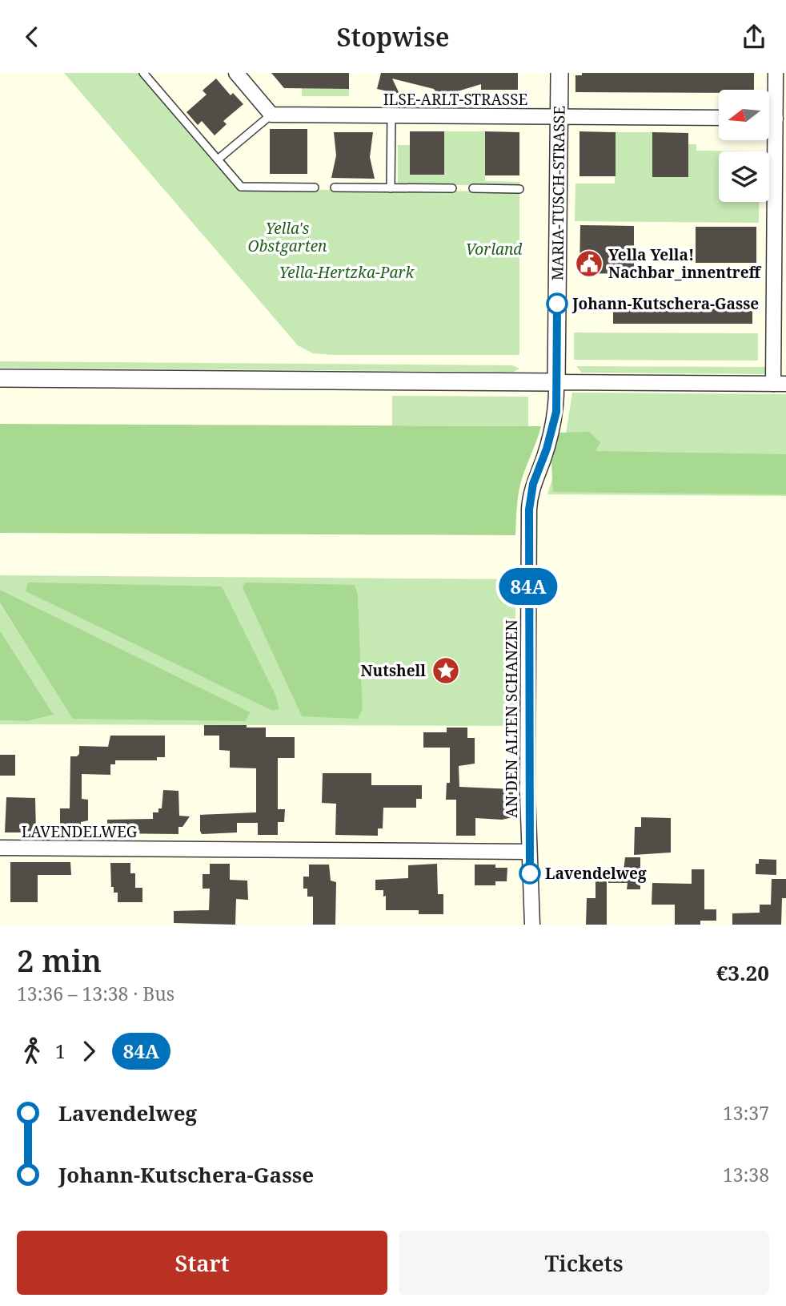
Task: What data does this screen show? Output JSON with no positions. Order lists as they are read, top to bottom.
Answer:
{
  "streets": {
    "street": [
      "ILSE-ARLT-STRASSE",
      "MARIA-TUSCH-STRASSE",
      "AN DEN ALTEN SCHANZEN",
      "LAVENDELWEG"
    ]
  },
  "crossings": [
    ["ILSE-ARLT-STRASSE", "MARIA-TUSCH-STRASSE"],
    ["MARIA-TUSCH-STRASSE", "AN DEN ALTEN SCHANZEN"],
    ["AN DEN ALTEN SCHANZEN", "LAVENDELWEG"]
  ],
  "parks": ["Yella's Obstgarten", "Vorland", "Yella-Hertzka-Park"],
  "places": {
    "public building": ["Yella Yella! Nachbar_innentreff"],
    "other": ["Johann-Kutschera-Gasse", "Lavendelweg"],
    "place": ["Nutshell"]
  },
  "lines": ["bus line 84A"],
  "north": "left",
  "page": {
    "header": "Stopwise",
    "on_map": "84A",
    "heading": ["2 min", "13:36 – 13:38 · Bus", "€3.20"],
    "legs": ["1", "84A"],
    "list": [
      {
        "name": "Lavendelweg",
        "value": "13:37"
      },
      {
        "name": "Johann-Kutschera-Gasse",
        "value": "13:38"
      }
    ],
    "buttons": ["Start", "Tickets"]
  }
}
